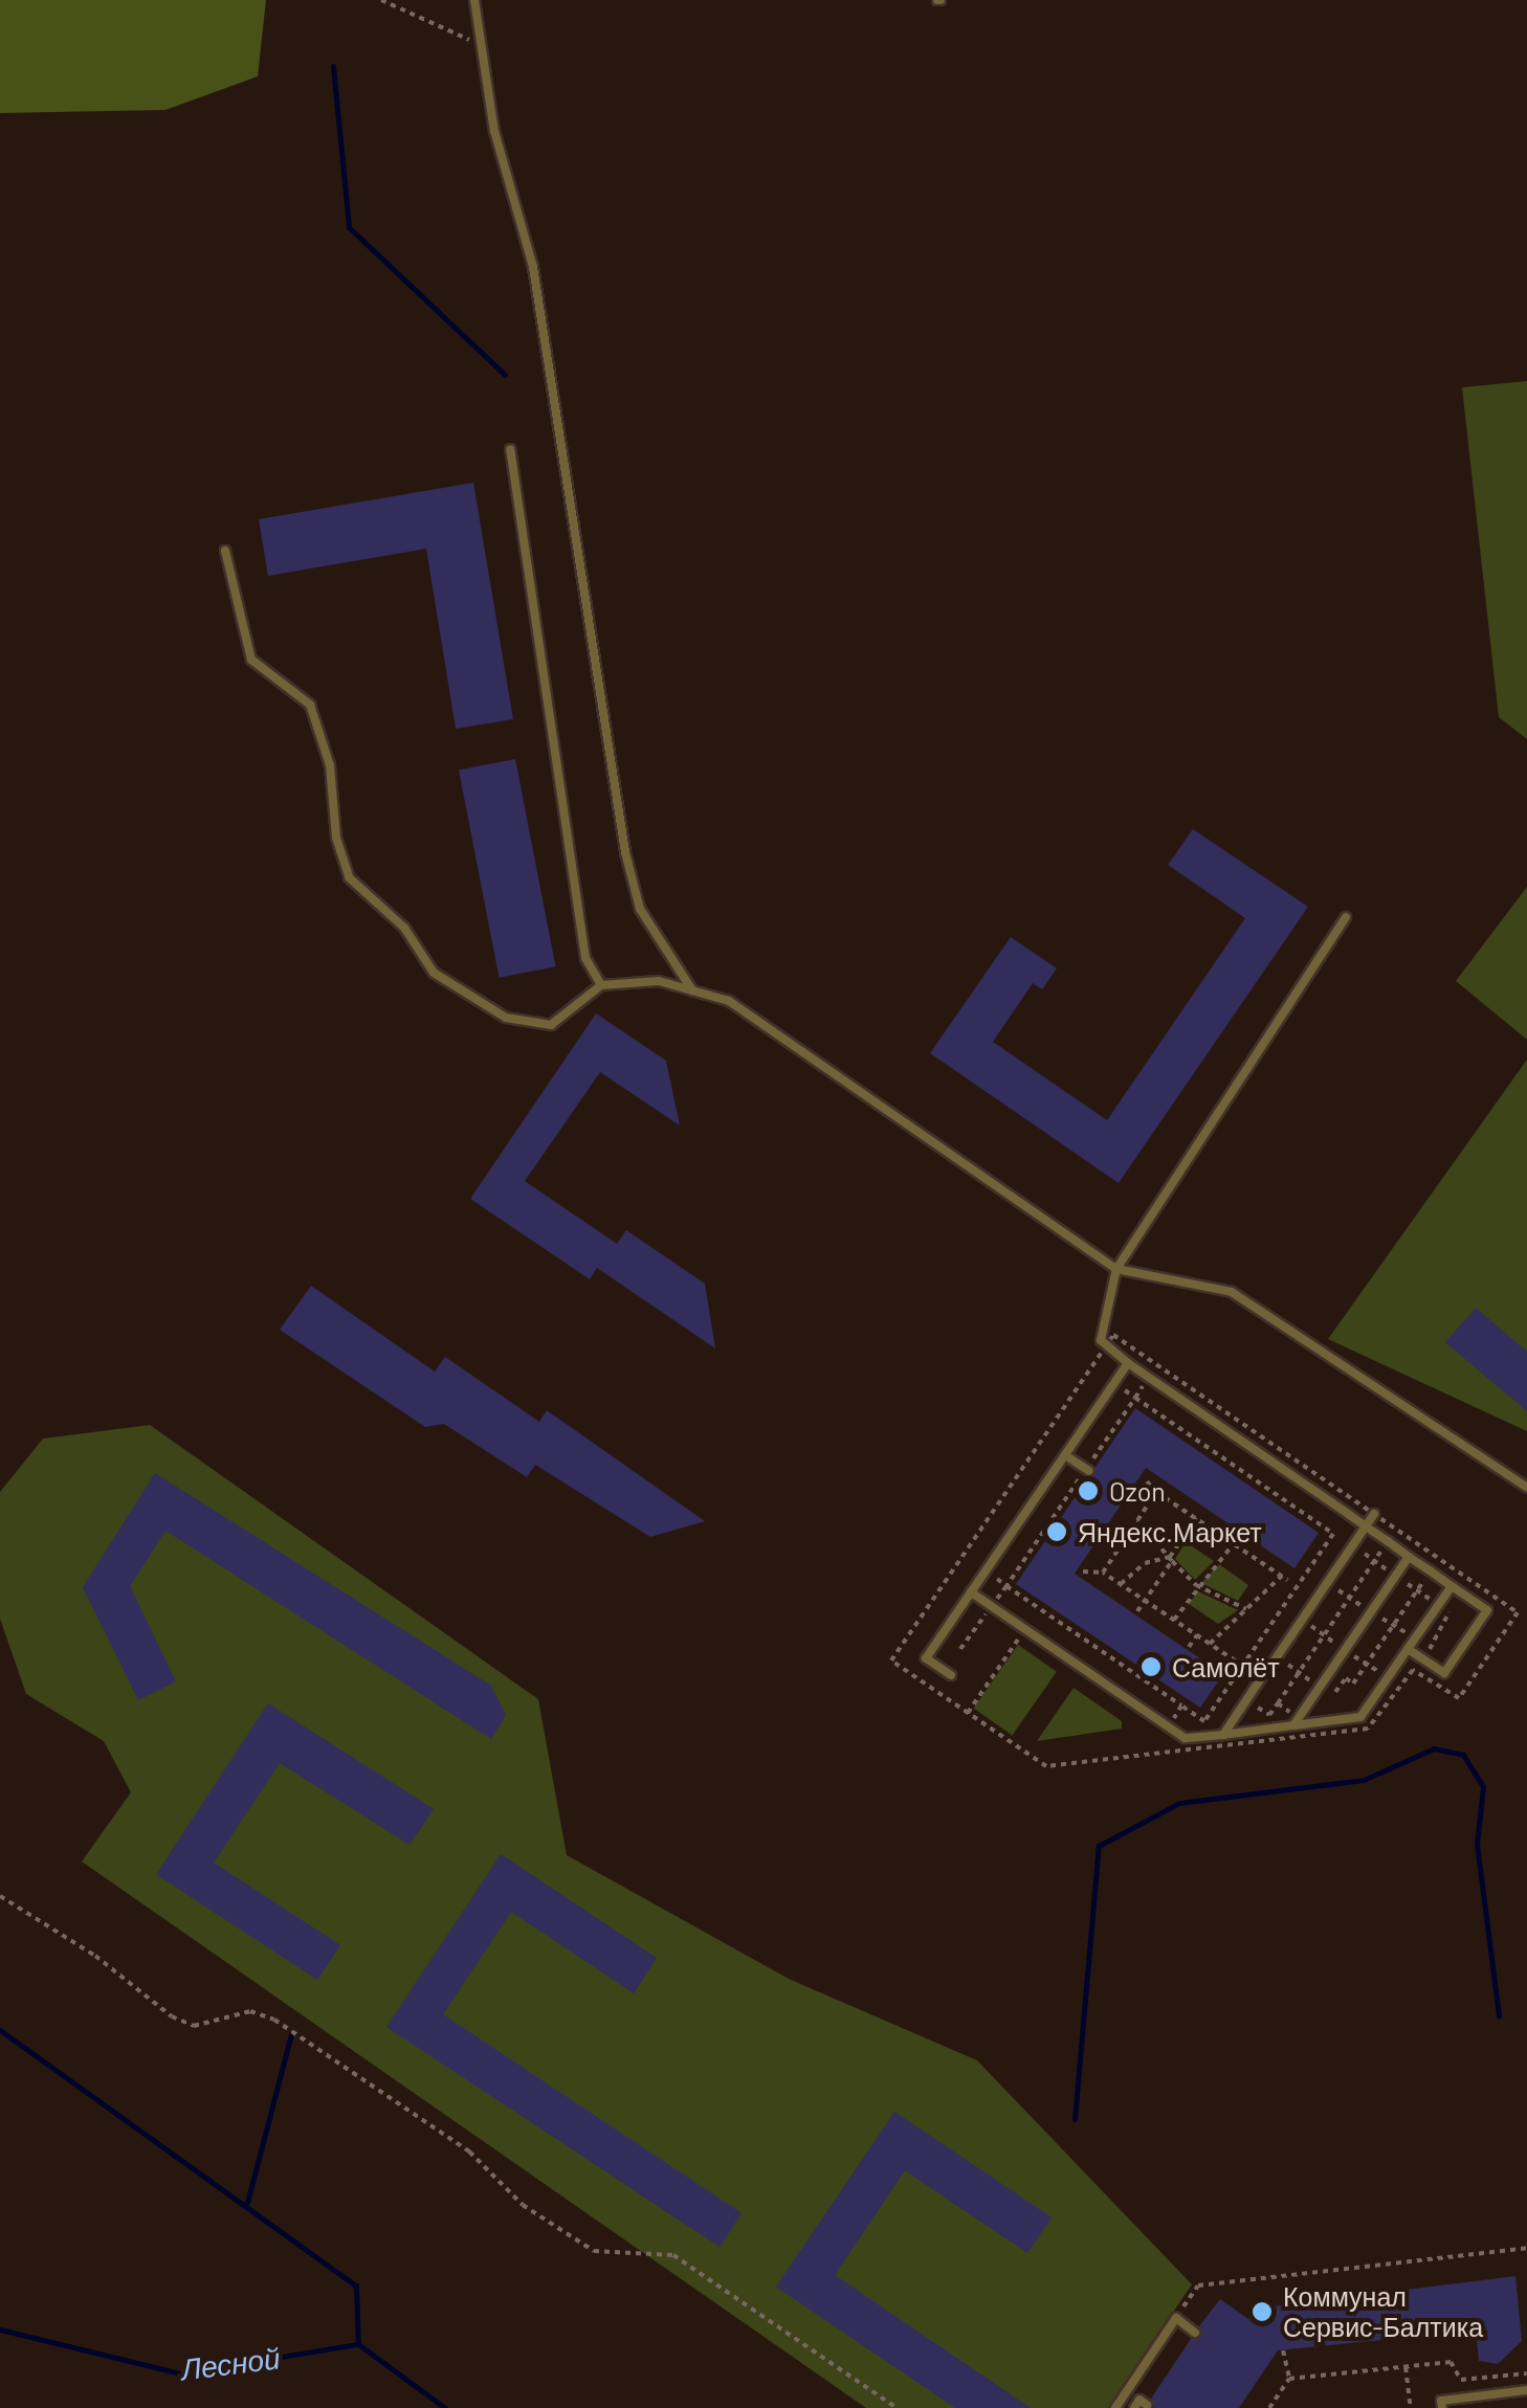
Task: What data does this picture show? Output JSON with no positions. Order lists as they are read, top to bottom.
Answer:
{
  "water": ["Лесной"],
  "places": [
    "Ozon",
    "Яндекс.Маркет",
    "Самолёт",
    "Коммунал Сервис-Балтика"
  ]
}
